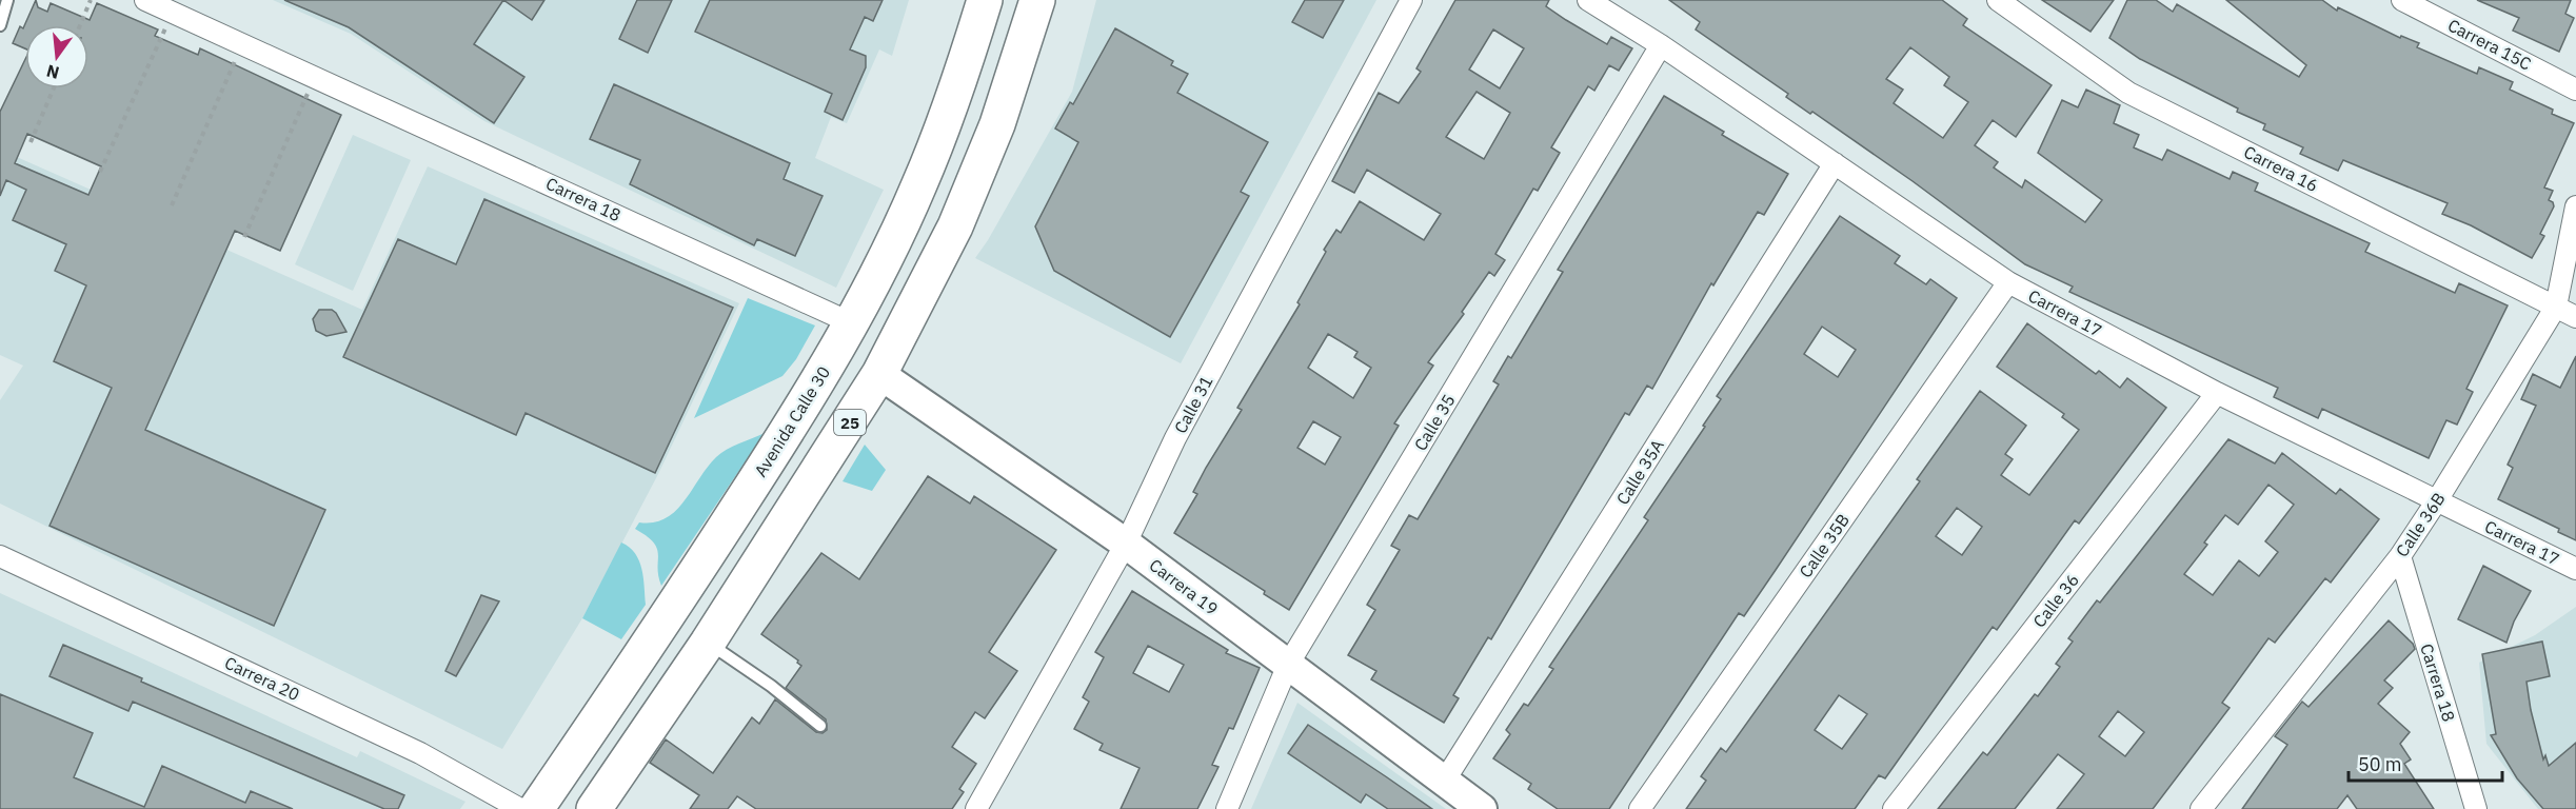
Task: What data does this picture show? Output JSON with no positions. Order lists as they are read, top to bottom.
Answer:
{
  "streets": {
    "highway": ["Avenida Calle 30", "25"],
    "street": [
      "Carrera 15C",
      "Carrera 16",
      "Carrera 18",
      "Carrera 17",
      "Calle 31",
      "Calle 35",
      "Calle 35A",
      "Calle 36B",
      "Calle 35B",
      "Carrera 19",
      "Calle 36",
      "Carrera 20"
    ]
  },
  "crossings": [
    ["Carrera 16", "Calle 36B"],
    ["Carrera 18", "Avenida Calle 30"],
    ["Carrera 18", "Calle 36B"],
    ["Carrera 17", "Calle 35"],
    ["Carrera 17", "Calle 35A"],
    ["Carrera 17", "Calle 36B"],
    ["Carrera 17", "Calle 35B"],
    ["Carrera 17", "Calle 36"],
    ["Calle 31", "Carrera 19"],
    ["25", "Carrera 19"],
    ["Calle 35", "Carrera 19"],
    ["Calle 35A", "Carrera 19"]
  ],
  "scale_bar": "50 m",
  "north": "bottom"
}
